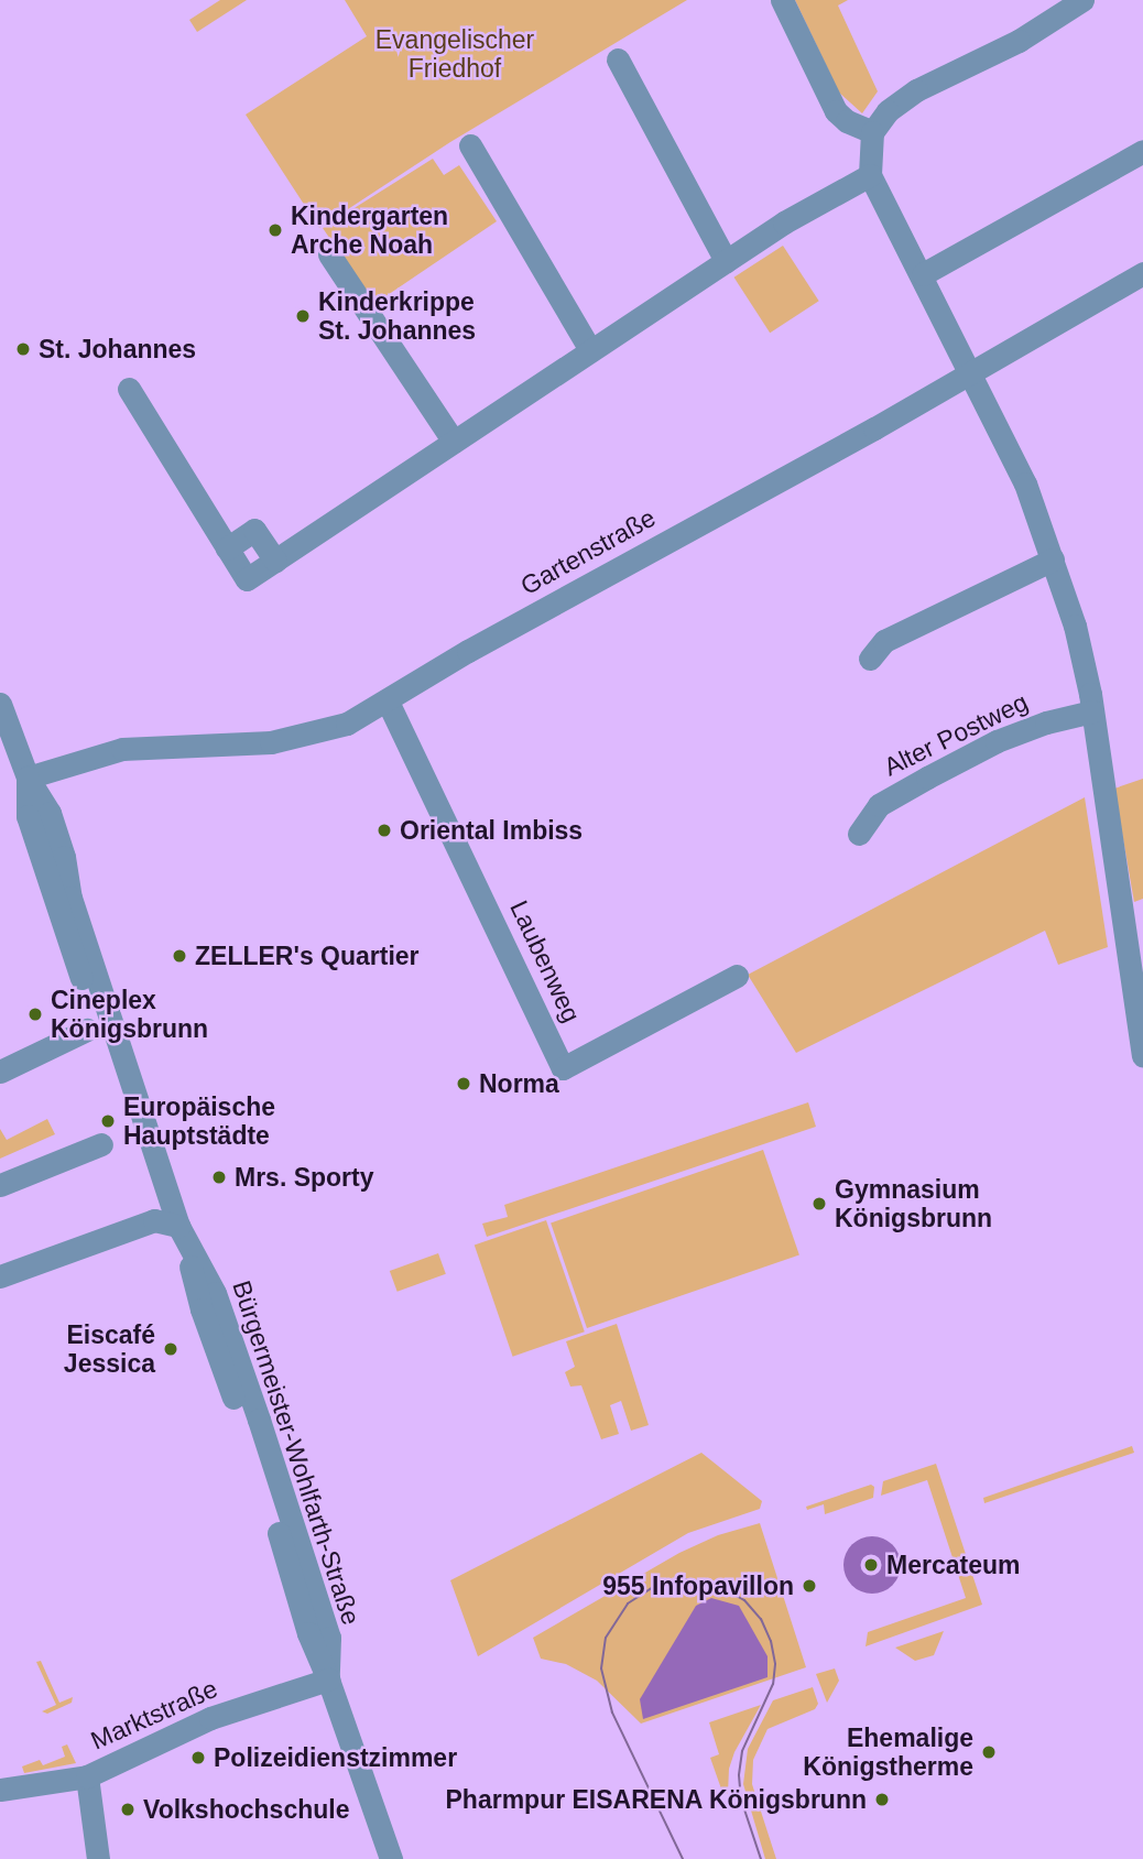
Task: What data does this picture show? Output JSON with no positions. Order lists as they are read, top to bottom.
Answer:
{
  "streets": {
    "street": [
      "Gartenstraße",
      "Alter Postweg",
      "Laubenweg",
      "Bürgermeister-Wohlfarth-Straße",
      "Marktstraße"
    ]
  },
  "crossings": [
    ["Gartenstraße", "Laubenweg"],
    ["Gartenstraße", "Bürgermeister-Wohlfarth-Straße"],
    ["Bürgermeister-Wohlfarth-Straße", "Marktstraße"]
  ],
  "parks": ["Evangelischer Friedhof"],
  "places": [
    "Kindergarten Arche Noah",
    "Kinderkrippe St. Johannes",
    "St. Johannes",
    "Oriental Imbiss",
    "ZELLER's Quartier",
    "Cineplex Königsbrunn",
    "Norma",
    "Europäische Hauptstädte",
    "Mrs. Sporty",
    "Gymnasium Königsbrunn",
    "Eiscafé Jessica",
    "Mercateum",
    "955 Infopavillon",
    "Ehemalige Königstherme",
    "Polizeidienstzimmer",
    "Pharmpur EISARENA Königsbrunn",
    "Volkshochschule"
  ]
}
